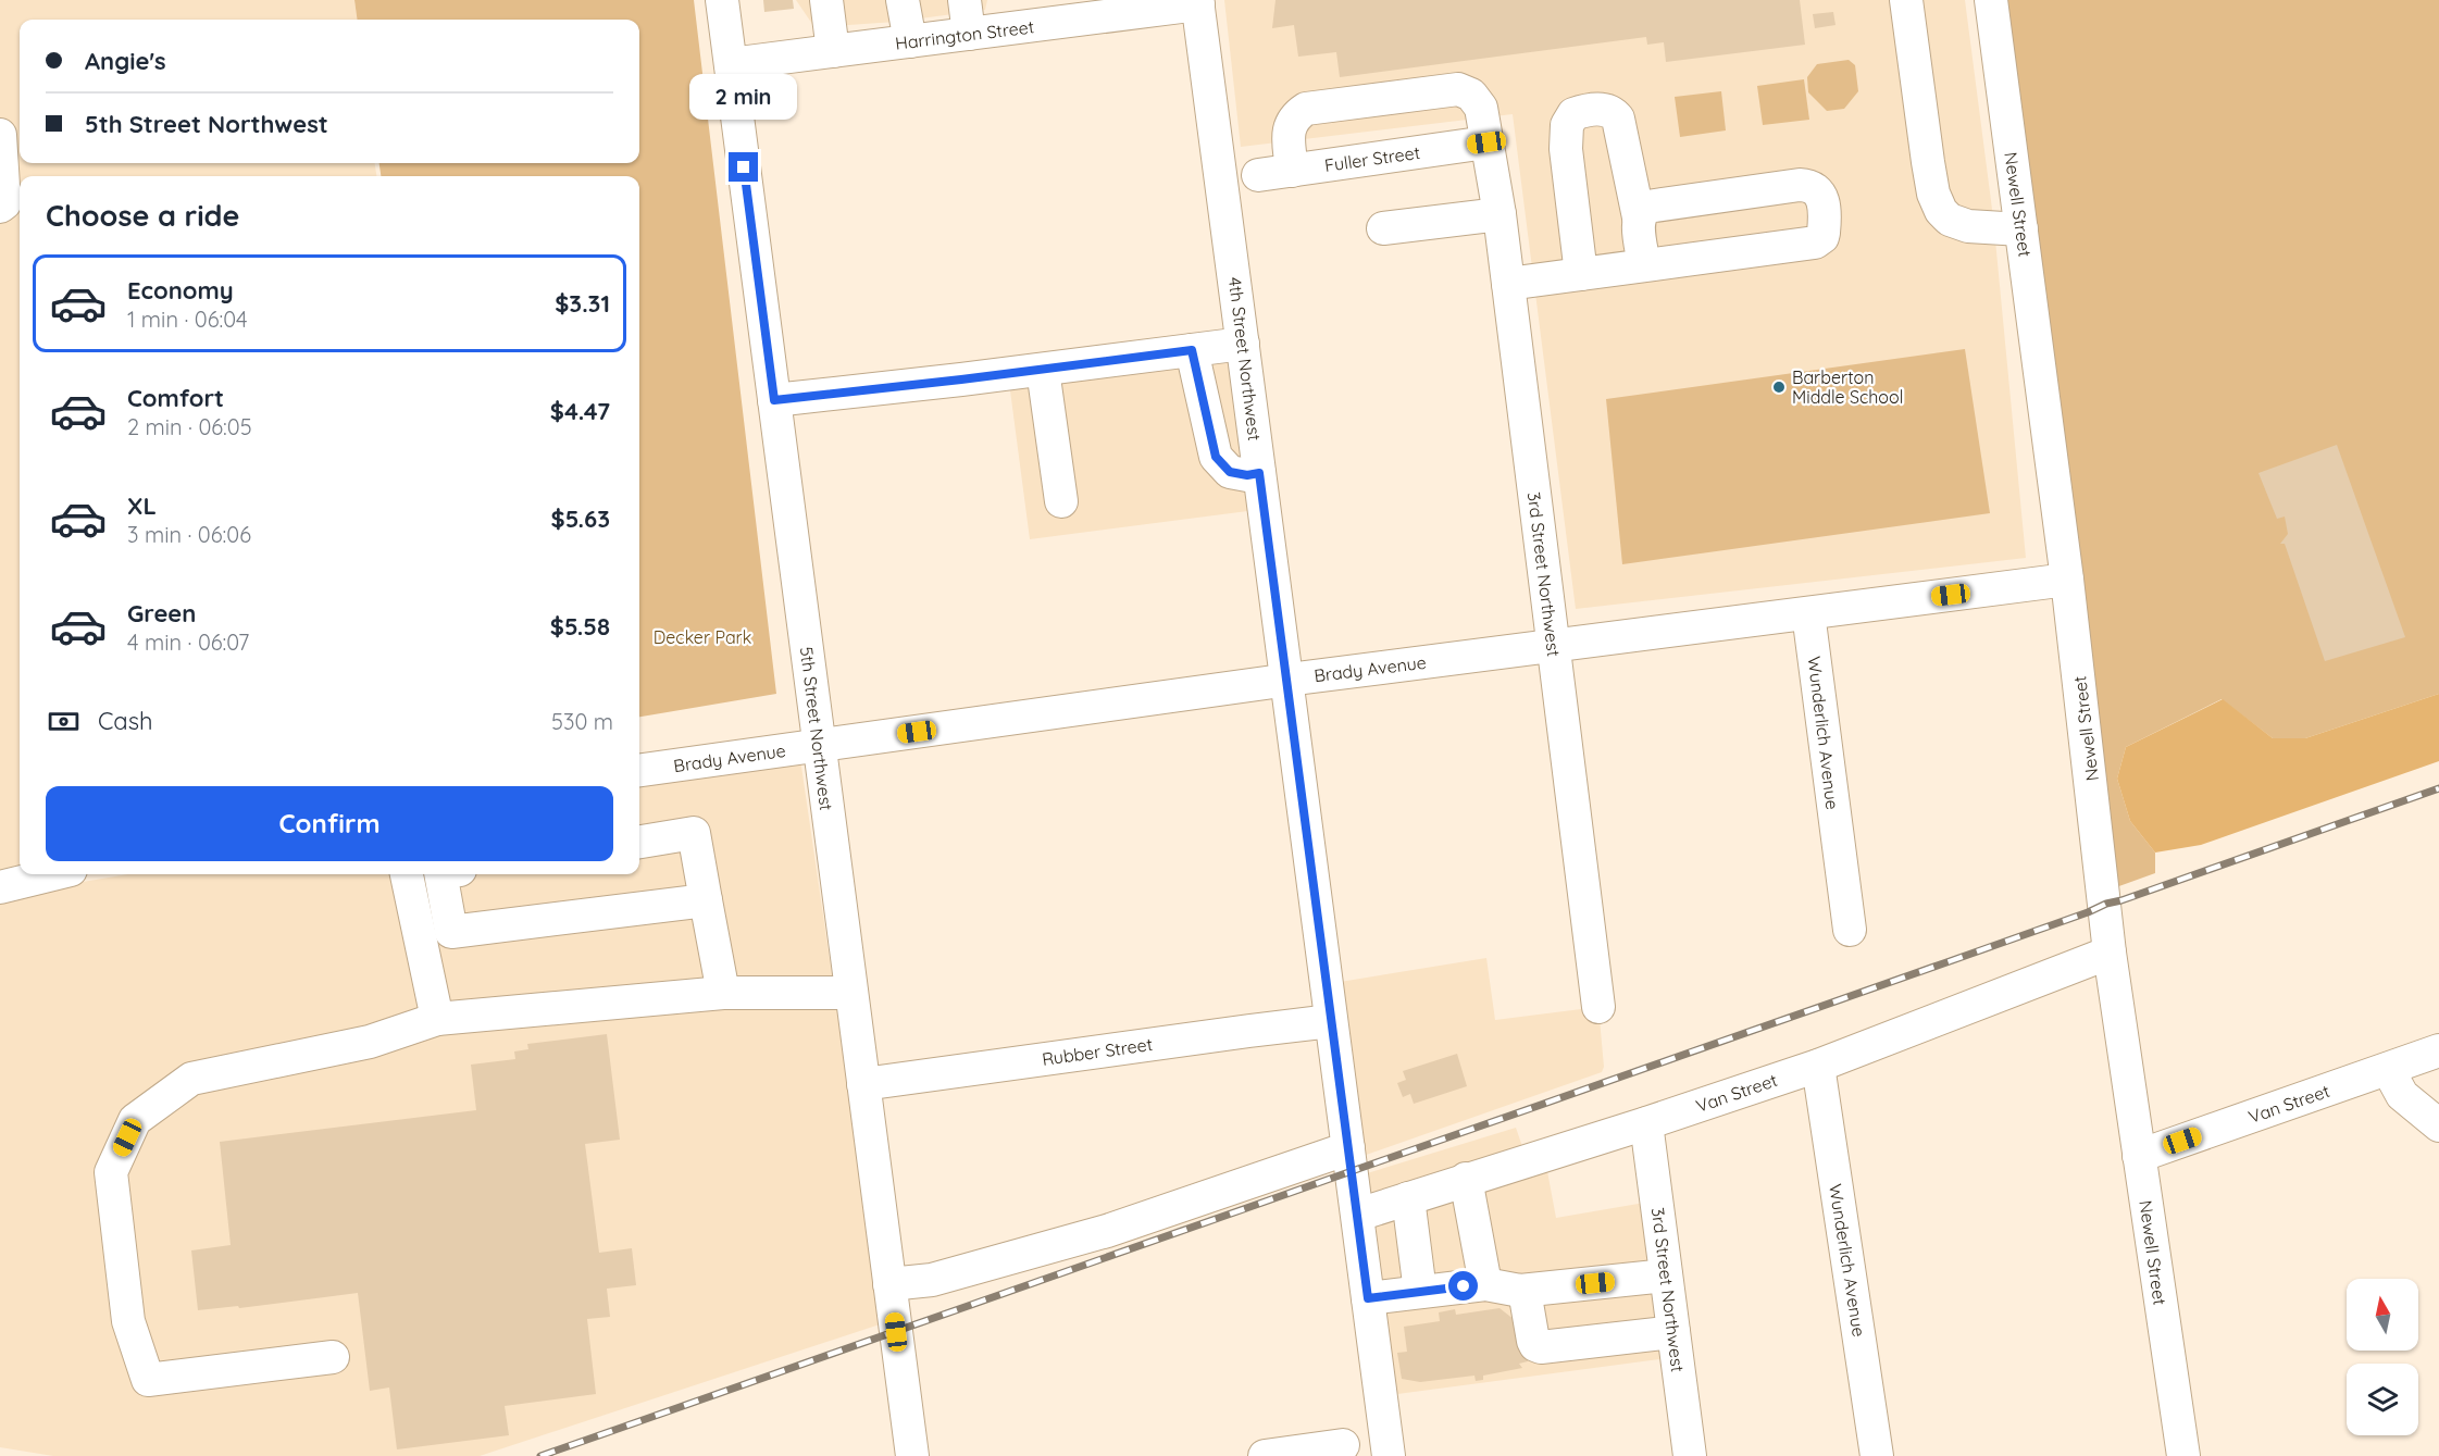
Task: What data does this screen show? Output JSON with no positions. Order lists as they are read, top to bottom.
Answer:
{
  "streets": {
    "street": [
      "Harrington Street",
      "Fuller Street",
      "Newell Street",
      "4th Street Northwest",
      "3rd Street Northwest",
      "Brady Avenue",
      "5th Street Northwest",
      "Wunderlich Avenue",
      "Rubber Street",
      "Van Street"
    ]
  },
  "crossings": [
    ["Harrington Street", "4th Street Northwest"],
    ["Harrington Street", "5th Street Northwest"],
    ["Fuller Street", "3rd Street Northwest"],
    ["Newell Street", "Brady Avenue"],
    ["Newell Street", "Van Street"],
    ["4th Street Northwest", "Brady Avenue"],
    ["4th Street Northwest", "Rubber Street"],
    ["4th Street Northwest", "Van Street"],
    ["3rd Street Northwest", "Brady Avenue"],
    ["3rd Street Northwest", "Van Street"],
    ["Brady Avenue", "5th Street Northwest"],
    ["Brady Avenue", "Wunderlich Avenue"],
    ["5th Street Northwest", "Rubber Street"],
    ["Wunderlich Avenue", "Van Street"]
  ],
  "parks": ["Decker Park"],
  "places": ["Barberton Middle School"],
  "north": "top",
  "page": {
    "banner": ["Angie's", "5th Street Northwest"],
    "bubble": "2 min",
    "heading": "Choose a ride",
    "list": [
      {
        "name": "Economy",
        "note": "1 min · 06:04",
        "value": "$3.31"
      },
      {
        "name": "Comfort",
        "note": "2 min · 06:05",
        "value": "$4.47"
      },
      {
        "name": "XL",
        "note": "3 min · 06:06",
        "value": "$5.63"
      },
      {
        "name": "Green",
        "note": "4 min · 06:07",
        "value": "$5.58"
      }
    ],
    "pay": ["Cash", "530 m"],
    "buttons": "Confirm"
  }
}
